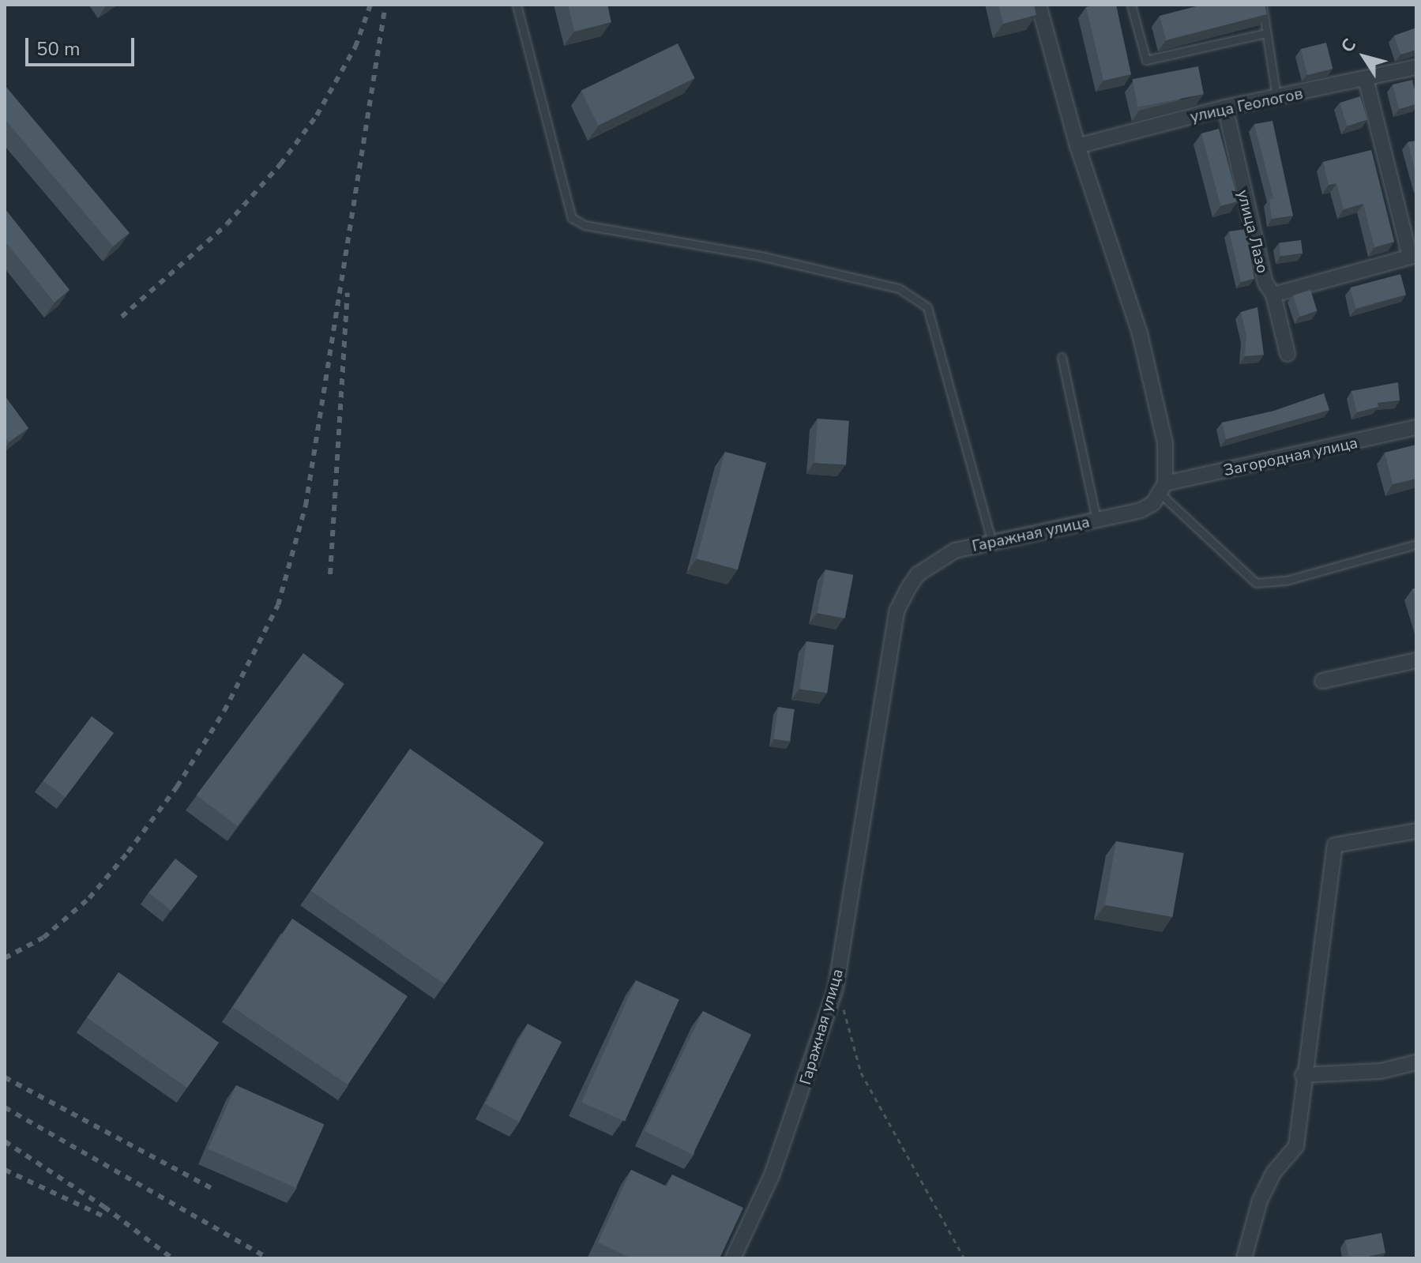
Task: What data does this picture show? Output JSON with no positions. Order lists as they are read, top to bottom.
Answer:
{
  "streets": {
    "street": [
      "улица Геологов",
      "улица Лазо",
      "Загородная улица",
      "Гаражная улица"
    ]
  },
  "crossings": [
    ["улица Геологов", "улица Лазо"],
    ["Загородная улица", "Гаражная улица"]
  ],
  "scale_bar": "50 m",
  "north": "top left"
}
